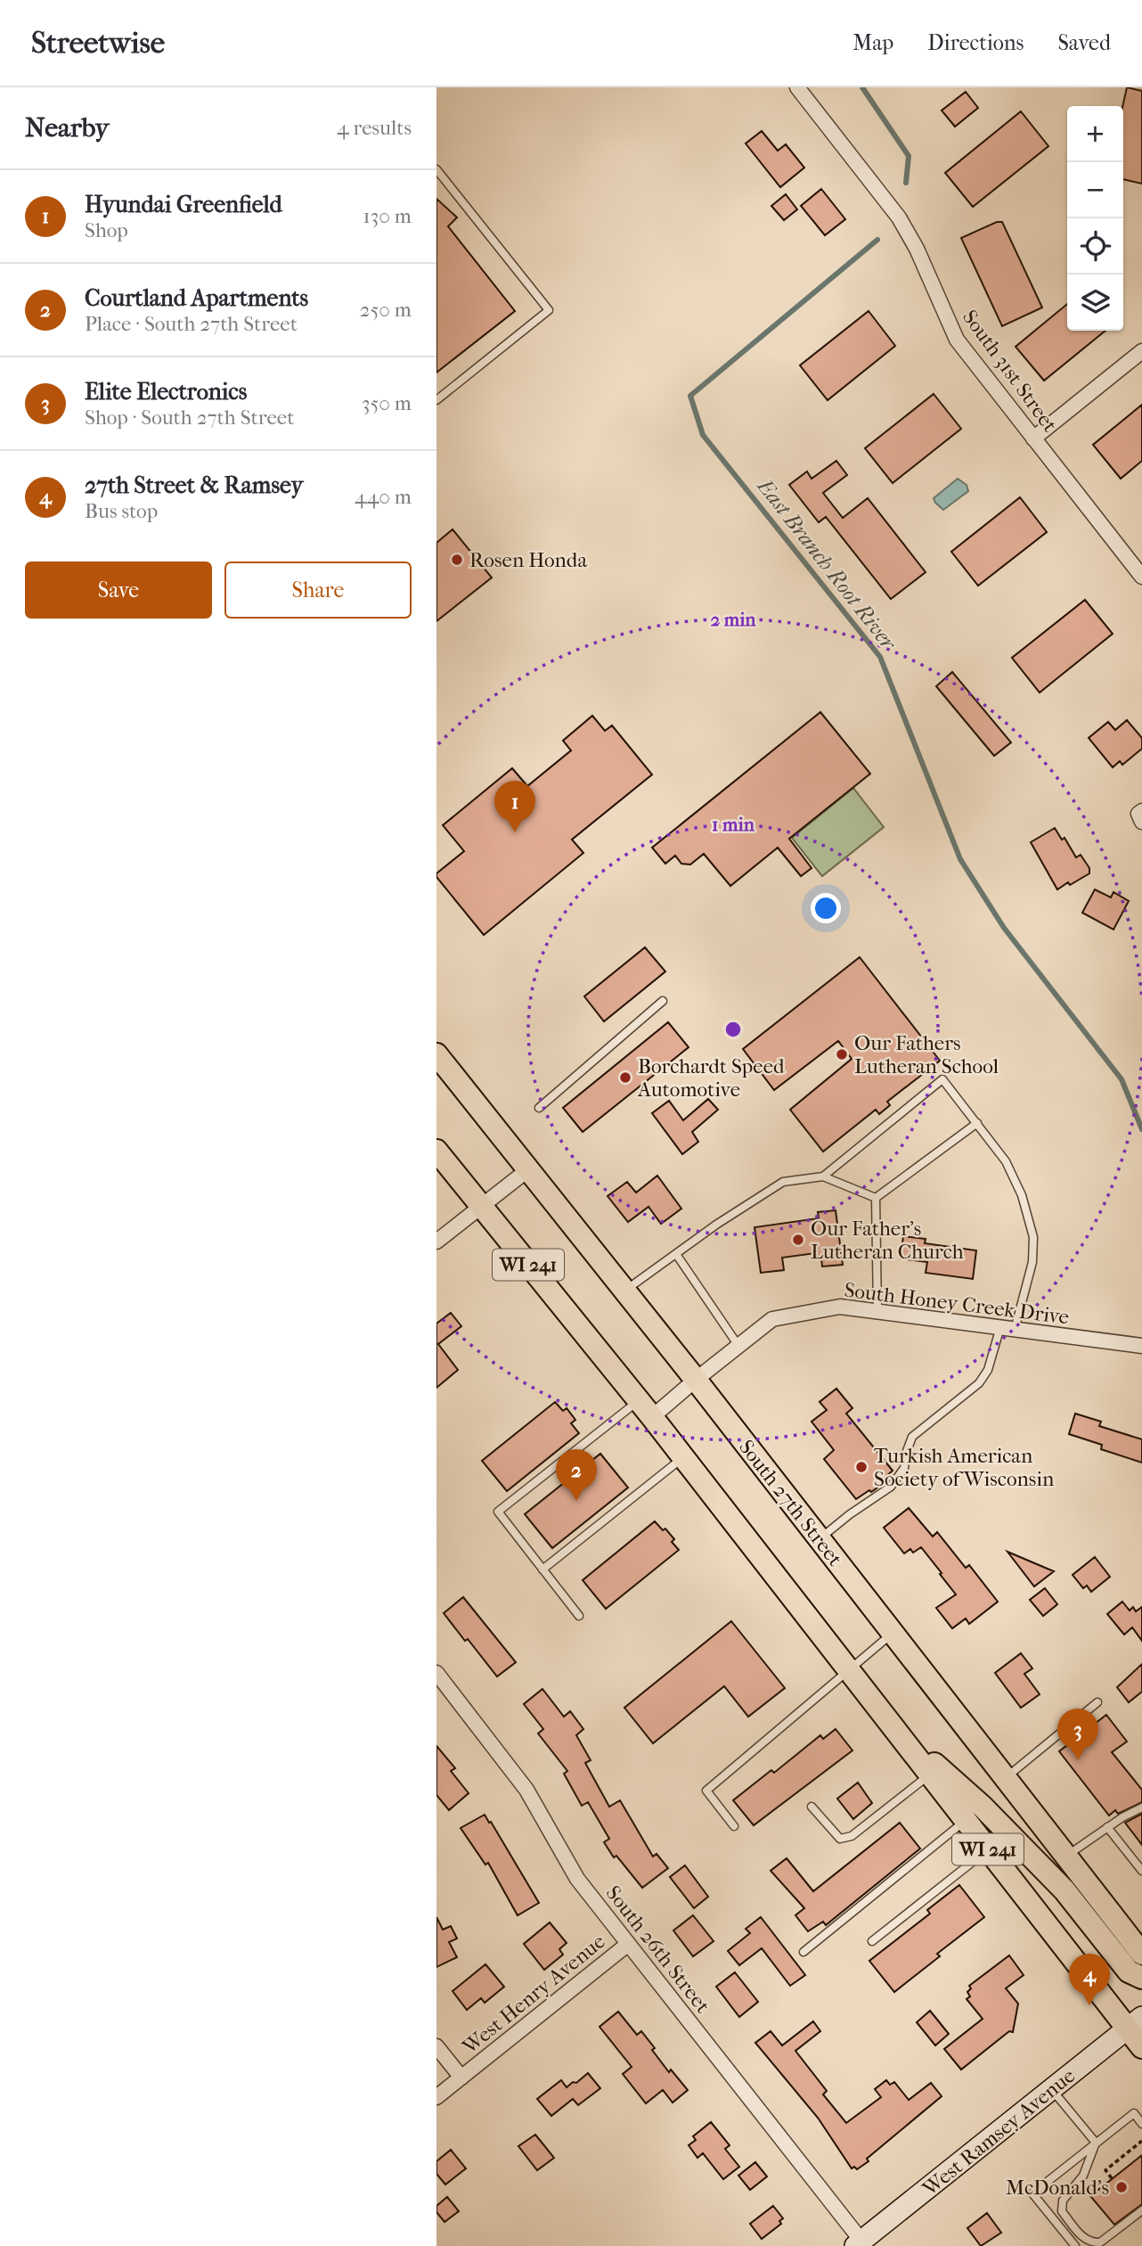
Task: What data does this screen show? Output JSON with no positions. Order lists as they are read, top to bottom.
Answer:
{
  "streets": {
    "main road": ["WI 241", "South 27th Street"],
    "street": [
      "South 31st Street",
      "South Honey Creek Drive",
      "South 26th Street",
      "West Henry Avenue",
      "West Ramsey Avenue"
    ]
  },
  "crossings": [
    ["WI 241", "South Honey Creek Drive"],
    ["WI 241", "West Ramsey Avenue"],
    ["South Honey Creek Drive", "South 27th Street"],
    ["South 26th Street", "West Henry Avenue"],
    ["South 26th Street", "West Ramsey Avenue"]
  ],
  "water": ["East Branch Root River"],
  "places": [
    "Rosen Honda",
    "Our Fathers Lutheran School",
    "Borchardt Speed Automotive",
    "Our Father's Lutheran Church",
    "Turkish American Society of Wisconsin",
    "McDonald's"
  ],
  "page": {
    "header": "Streetwise",
    "nav": ["Map", "Directions", "Saved"],
    "heading": ["Nearby", "4 results"],
    "map_buttons": ["+", "−"],
    "list": [
      {
        "mark": "1",
        "name": "Hyundai Greenfield",
        "note": "Shop",
        "value": "130 m"
      },
      {
        "mark": "2",
        "name": "Courtland Apartments",
        "note": "Place · South 27th Street",
        "value": "250 m"
      },
      {
        "mark": "3",
        "name": "Elite Electronics",
        "note": "Shop · South 27th Street",
        "value": "350 m"
      },
      {
        "mark": "4",
        "name": "27th Street & Ramsey",
        "note": "Bus stop",
        "value": "440 m"
      }
    ],
    "buttons": ["Save", "Share"],
    "pins": [
      "1",
      "2",
      "3",
      "4"
    ]
  },
  "rings": ["2 min", "1 min"]
}
